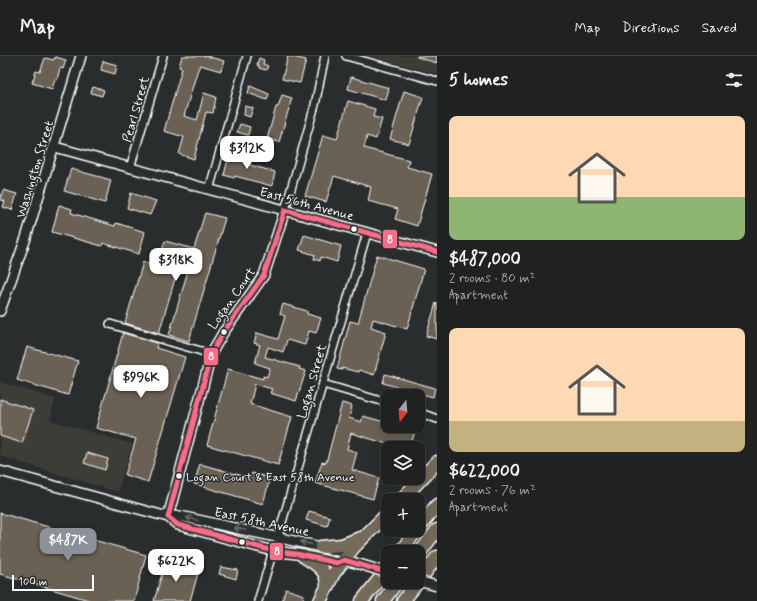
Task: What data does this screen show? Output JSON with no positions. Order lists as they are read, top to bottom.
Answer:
{
  "streets": {
    "main road": [
      "Washington Street",
      "East 56th Avenue",
      "Logan Court",
      "East 58th Avenue"
    ],
    "street": ["Pearl Street", "Logan Street"]
  },
  "crossings": [
    ["Pearl Street", "East 56th Avenue"],
    ["Washington Street", "East 56th Avenue"],
    ["East 56th Avenue", "Logan Court"],
    ["East 56th Avenue", "Logan Street"],
    ["Logan Court", "East 58th Avenue"],
    ["Logan Street", "East 58th Avenue"]
  ],
  "places": ["Logan Court & East 58th Avenue"],
  "lines": ["transit line 8"],
  "scale_bar": "100 m",
  "north": "bottom",
  "page": {
    "header": "Map",
    "nav": ["Map", "Directions", "Saved"],
    "heading": "5 homes",
    "list": [
      {
        "name": "$487,000",
        "note": "2 rooms · 80 m² · Apartment"
      },
      {
        "name": "$622,000",
        "note": "2 rooms · 76 m² · Apartment"
      }
    ],
    "price": [
      "$312K",
      "$318K",
      "$996K",
      "$487K",
      "$622K"
    ],
    "map_buttons": ["+", "−"],
    "scale": "100 m"
  }
}
